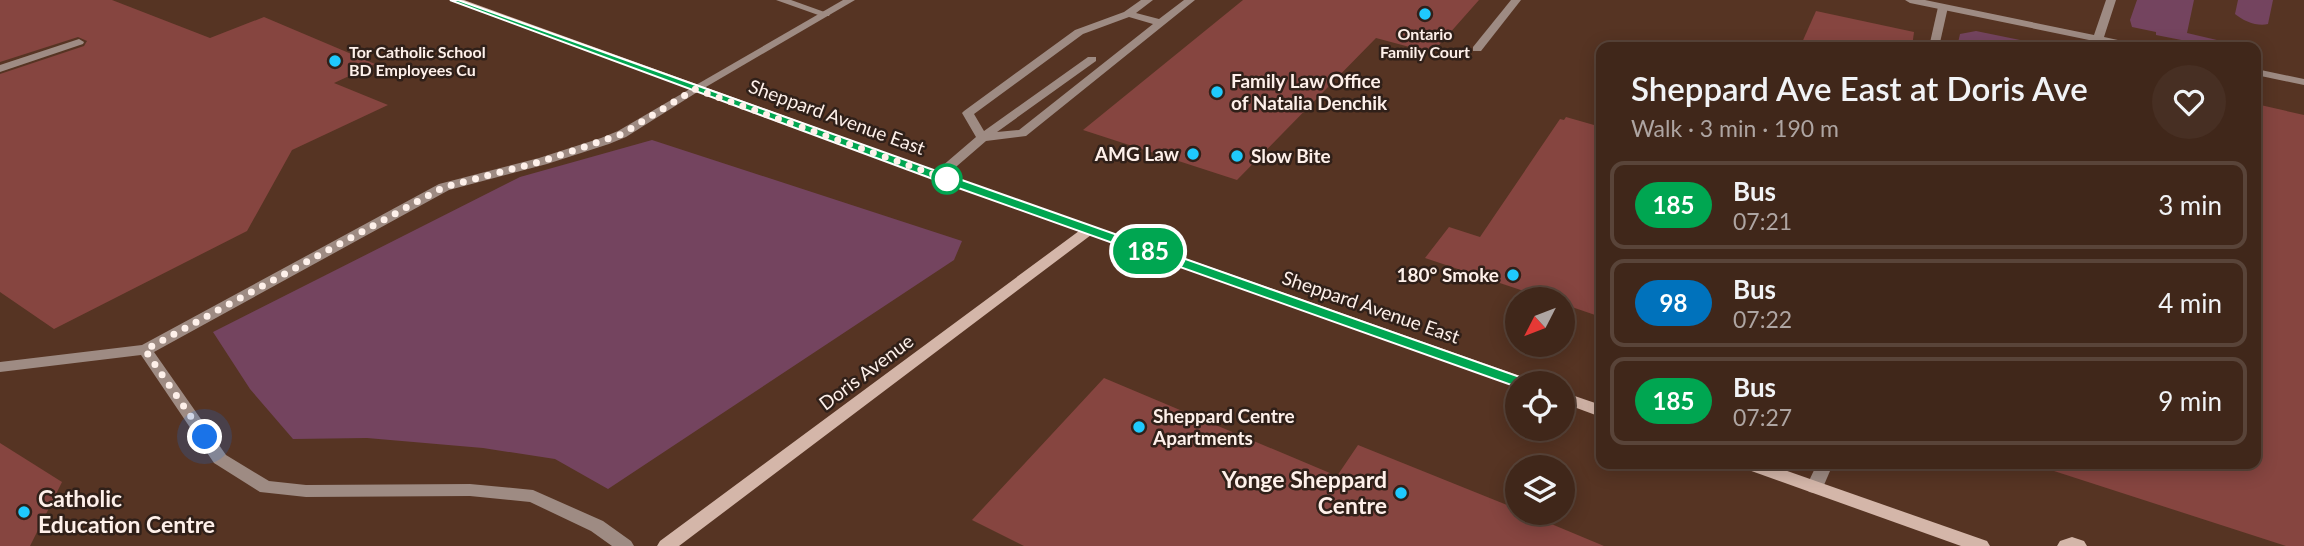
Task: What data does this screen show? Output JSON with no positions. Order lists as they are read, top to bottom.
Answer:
{
  "streets": {
    "main road": ["Sheppard Avenue East", "Doris Avenue"]
  },
  "crossings": [
    ["Sheppard Avenue East", "Doris Avenue"]
  ],
  "places": [
    "Ontario Family Court",
    "Tor Catholic School BD Employees Cu",
    "Family Law Office of Natalia Denchik",
    "AMG Law",
    "Slow Bite",
    "180° Smoke",
    "Sheppard Centre Apartments",
    "Yonge Sheppard Centre",
    "Catholic Education Centre"
  ],
  "lines": ["bus line 185"],
  "north": "bottom left",
  "page": {
    "on_map": "185",
    "heading": ["Sheppard Ave East at Doris Ave", "Walk · 3 min · 190 m"],
    "list": [
      {
        "mark": "185",
        "name": "Bus",
        "note": "07:21",
        "value": "3 min"
      },
      {
        "mark": "98",
        "name": "Bus",
        "note": "07:22",
        "value": "4 min"
      },
      {
        "mark": "185",
        "name": "Bus",
        "note": "07:27",
        "value": "9 min"
      }
    ]
  }
}
